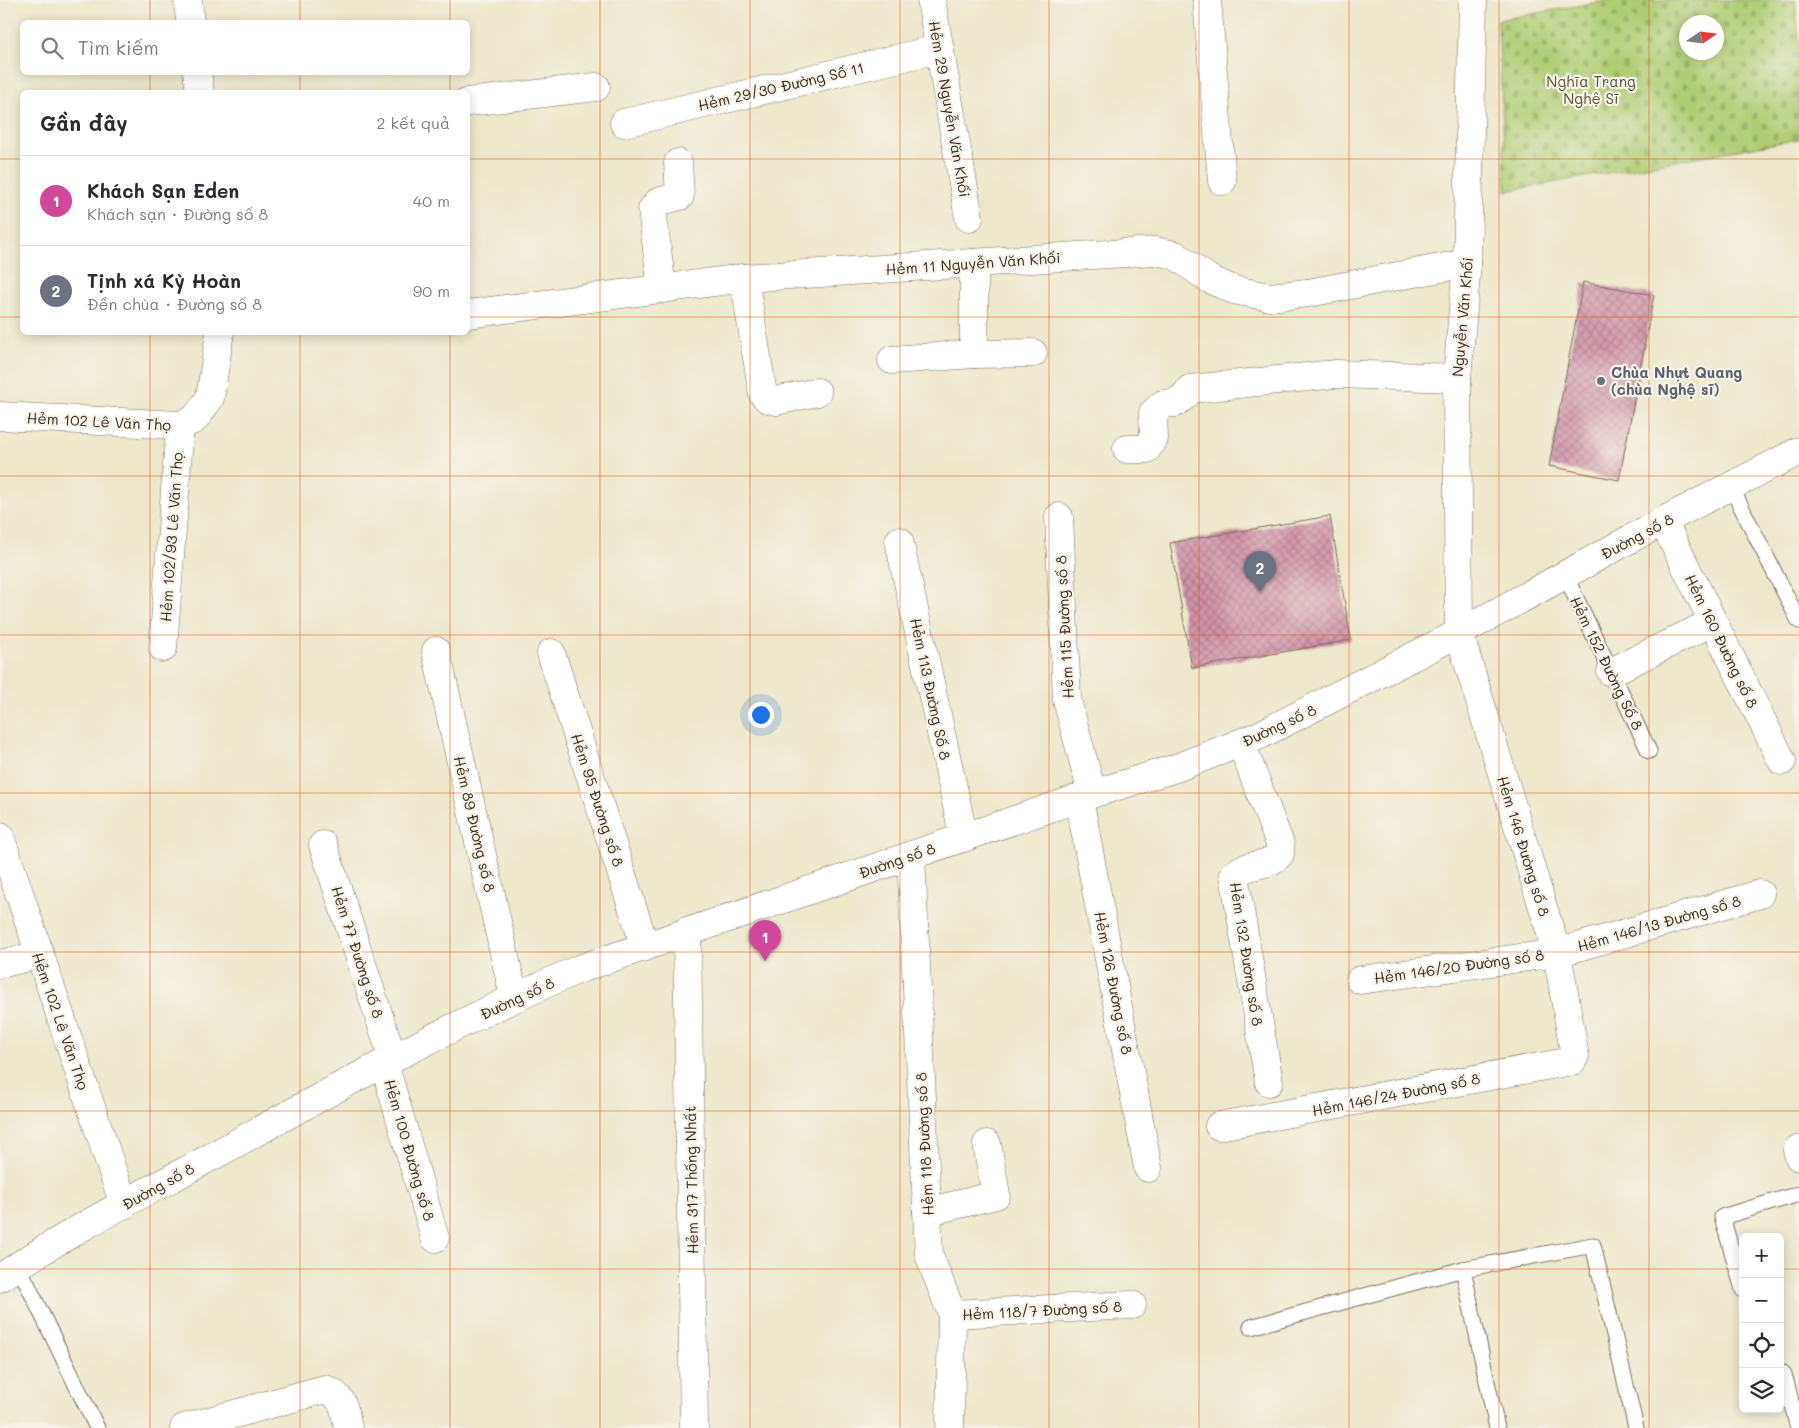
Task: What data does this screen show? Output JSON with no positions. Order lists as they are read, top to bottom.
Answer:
{
  "streets": {
    "street": [
      "Hẻm 29/30 Đường Số 11",
      "Hẻm 29 Nguyễn Văn Khối",
      "Hẻm 11 Nguyễn Văn Khối",
      "Nguyễn Văn Khối",
      "Hẻm 102 Lê Văn Thọ",
      "Đường số 8",
      "Hẻm 102/93 Lê Văn Thọ",
      "Hẻm 115 Đường số 8",
      "Hẻm 160 Đường số 8",
      "Hẻm 113 Đường Số 8",
      "Hẻm 95 Đường số 8",
      "Hẻm 89 Đường số 8",
      "Hẻm 146 Đường số 8",
      "Hẻm 146/13 Đường số 8",
      "Hẻm 77 Đường số 8",
      "Hẻm 132 Đường số 8",
      "Hẻm 146/20 Đường số 8",
      "Hẻm 126 Đường số 8",
      "Hẻm 146/24 Đường số 8",
      "Hẻm 118 Đường số 8",
      "Hẻm 100 Đường số 8",
      "Hẻm 317 Thống Nhất",
      "Hẻm 118/7 Đường số 8"
    ],
    "lane": ["Hẻm 152 Đường Số 8"]
  },
  "crossings": [
    ["Hẻm 29/30 Đường Số 11", "Hẻm 29 Nguyễn Văn Khối"],
    ["Hẻm 11 Nguyễn Văn Khối", "Nguyễn Văn Khối"],
    ["Nguyễn Văn Khối", "Đường số 8"],
    ["Nguyễn Văn Khối", "Hẻm 146 Đường số 8"],
    ["Hẻm 102 Lê Văn Thọ", "Đường số 8"],
    ["Hẻm 102 Lê Văn Thọ", "Hẻm 102/93 Lê Văn Thọ"],
    ["Đường số 8", "Hẻm 115 Đường số 8"],
    ["Đường số 8", "Hẻm 160 Đường số 8"],
    ["Đường số 8", "Hẻm 152 Đường Số 8"],
    ["Đường số 8", "Hẻm 113 Đường Số 8"],
    ["Đường số 8", "Hẻm 95 Đường số 8"],
    ["Đường số 8", "Hẻm 89 Đường số 8"],
    ["Đường số 8", "Hẻm 146 Đường số 8"],
    ["Đường số 8", "Hẻm 77 Đường số 8"],
    ["Đường số 8", "Hẻm 132 Đường số 8"],
    ["Đường số 8", "Hẻm 126 Đường số 8"],
    ["Đường số 8", "Hẻm 118 Đường số 8"],
    ["Đường số 8", "Hẻm 100 Đường số 8"],
    ["Đường số 8", "Hẻm 317 Thống Nhất"],
    ["Hẻm 115 Đường số 8", "Hẻm 126 Đường số 8"],
    ["Hẻm 146 Đường số 8", "Hẻm 146/13 Đường số 8"],
    ["Hẻm 146 Đường số 8", "Hẻm 146/20 Đường số 8"],
    ["Hẻm 146 Đường số 8", "Hẻm 146/24 Đường số 8"],
    ["Hẻm 146/13 Đường số 8", "Hẻm 146/20 Đường số 8"],
    ["Hẻm 77 Đường số 8", "Hẻm 100 Đường số 8"],
    ["Hẻm 118 Đường số 8", "Hẻm 118/7 Đường số 8"]
  ],
  "parks": ["Nghĩa Trang Nghệ Sĩ"],
  "places": ["Chùa Nhựt Quang (chùa Nghệ sĩ)"],
  "north": "right",
  "page": {
    "search": "Tìm kiếm",
    "heading": ["Gần đây", "2 kết quả"],
    "list": [
      {
        "mark": "1",
        "name": "Khách Sạn Eden",
        "note": "Khách sạn · Đường số 8",
        "value": "40 m"
      },
      {
        "mark": "2",
        "name": "Tịnh xá Kỳ Hoàn",
        "note": "Đền chùa · Đường số 8",
        "value": "90 m"
      }
    ],
    "pins": ["2", "1"],
    "map_buttons": ["+", "−"]
  }
}
